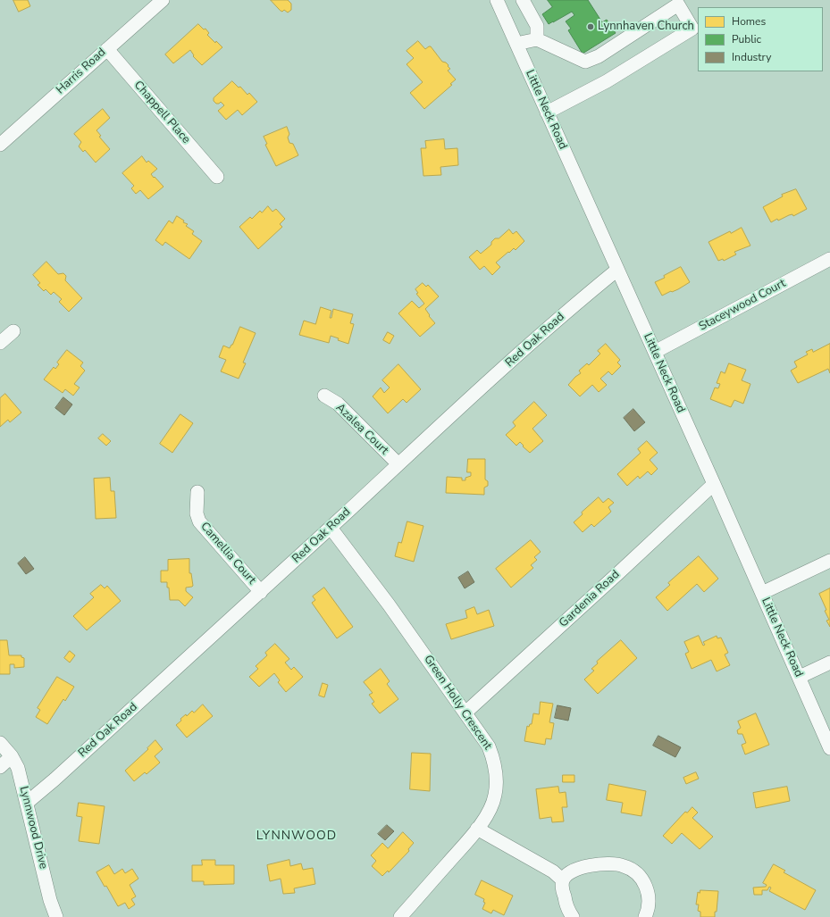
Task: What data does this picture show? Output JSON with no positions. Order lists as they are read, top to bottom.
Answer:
{
  "streets": {
    "street": [
      "Harris Road",
      "Little Neck Road",
      "Chappell Place",
      "Staceywood Court",
      "Red Oak Road",
      "Azalea Court",
      "Camellia Court",
      "Gardenia Road",
      "Green Holly Crescent",
      "Lynnwood Drive"
    ]
  },
  "crossings": [
    ["Harris Road", "Chappell Place"],
    ["Little Neck Road", "Staceywood Court"],
    ["Little Neck Road", "Red Oak Road"],
    ["Little Neck Road", "Gardenia Road"],
    ["Red Oak Road", "Azalea Court"],
    ["Red Oak Road", "Camellia Court"],
    ["Red Oak Road", "Green Holly Crescent"],
    ["Red Oak Road", "Lynnwood Drive"],
    ["Gardenia Road", "Green Holly Crescent"]
  ],
  "districts": ["LYNNWOOD"],
  "places": ["Lynnhaven Church"],
  "legend": ["Homes", "Public", "Industry"]
}
